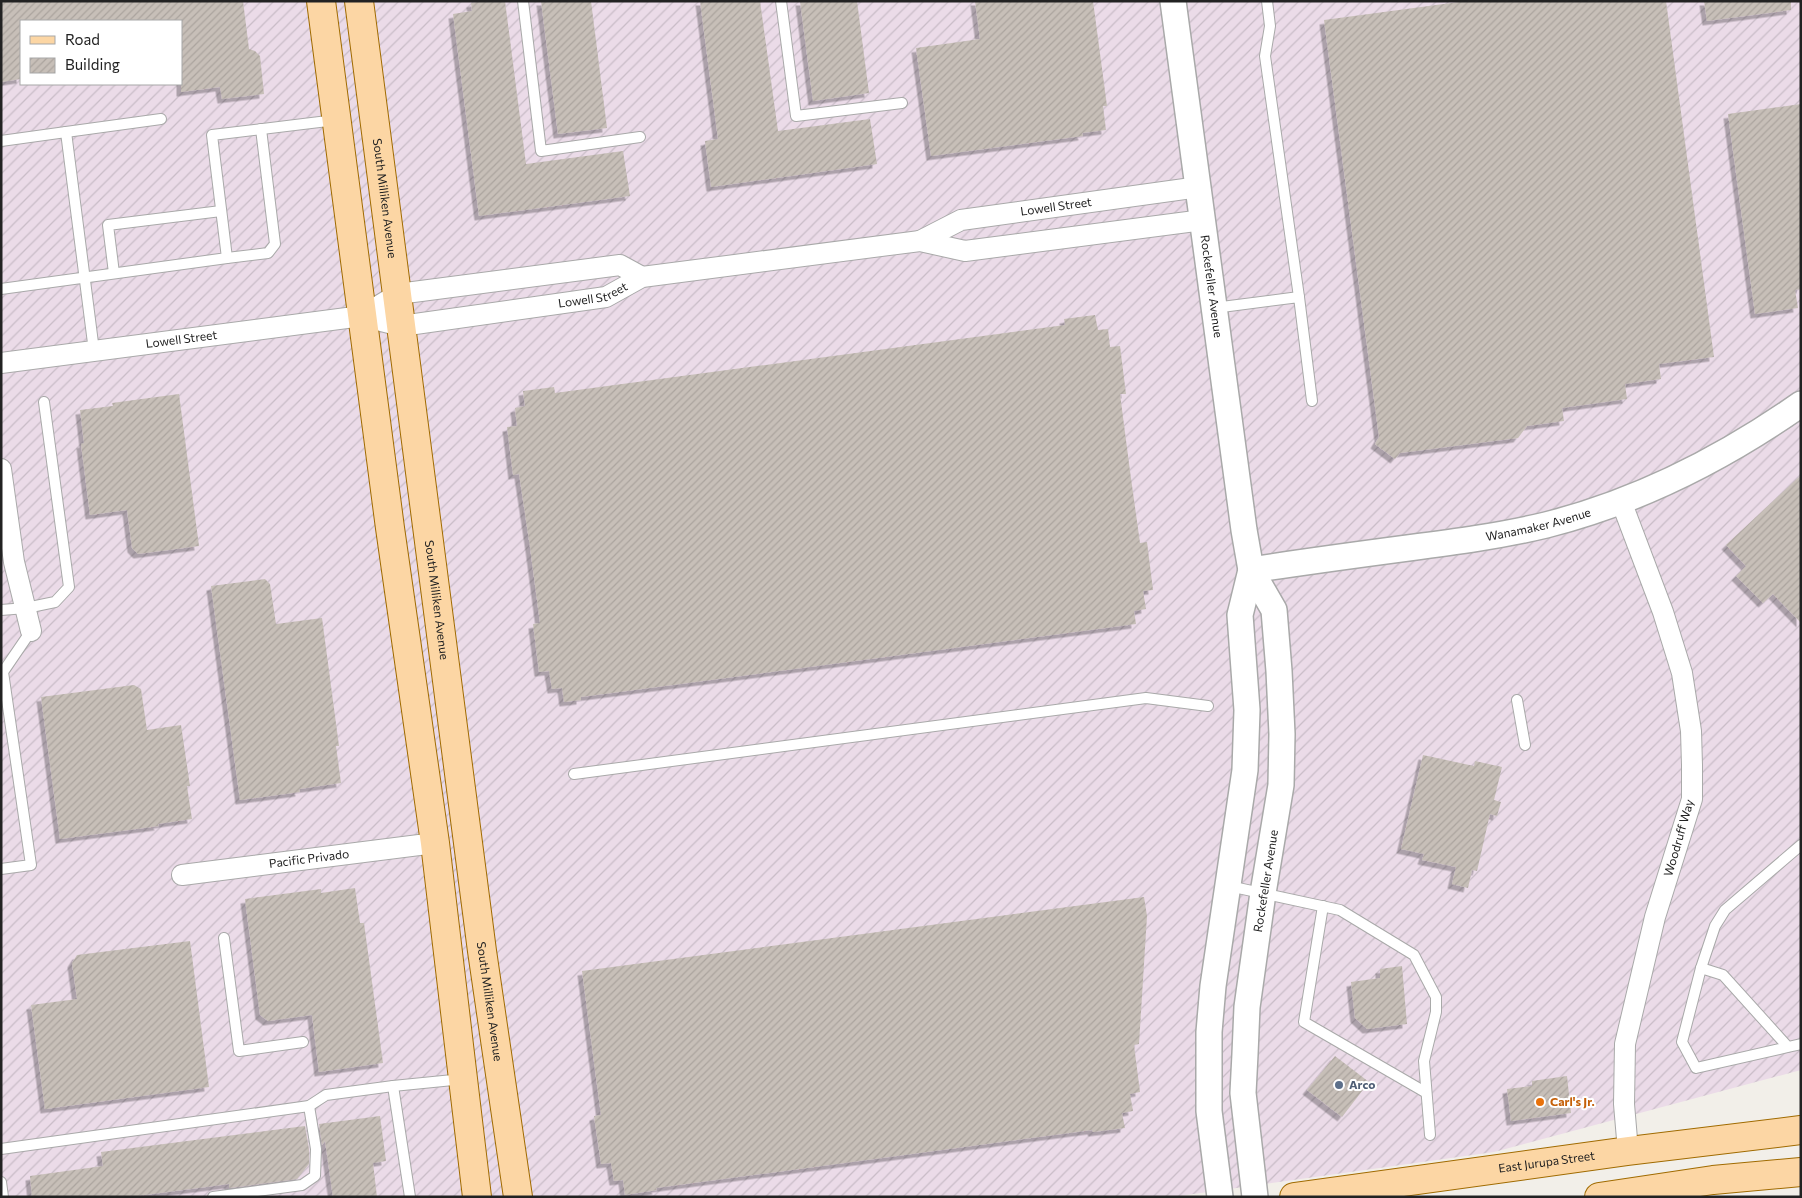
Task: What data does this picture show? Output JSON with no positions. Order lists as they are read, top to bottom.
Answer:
{
  "streets": {
    "main road": ["South Milliken Avenue", "East Jurupa Street"],
    "street": [
      "Lowell Street",
      "Rockefeller Avenue",
      "Wanamaker Avenue",
      "Woodruff Way",
      "Pacific Privado"
    ]
  },
  "crossings": [
    ["South Milliken Avenue", "Lowell Street"],
    ["Lowell Street", "Rockefeller Avenue"],
    ["Rockefeller Avenue", "Wanamaker Avenue"],
    ["Wanamaker Avenue", "Woodruff Way"],
    ["Woodruff Way", "East Jurupa Street"]
  ],
  "places": ["Arco", "Carl's Jr."],
  "legend": ["Road", "Building"]
}
